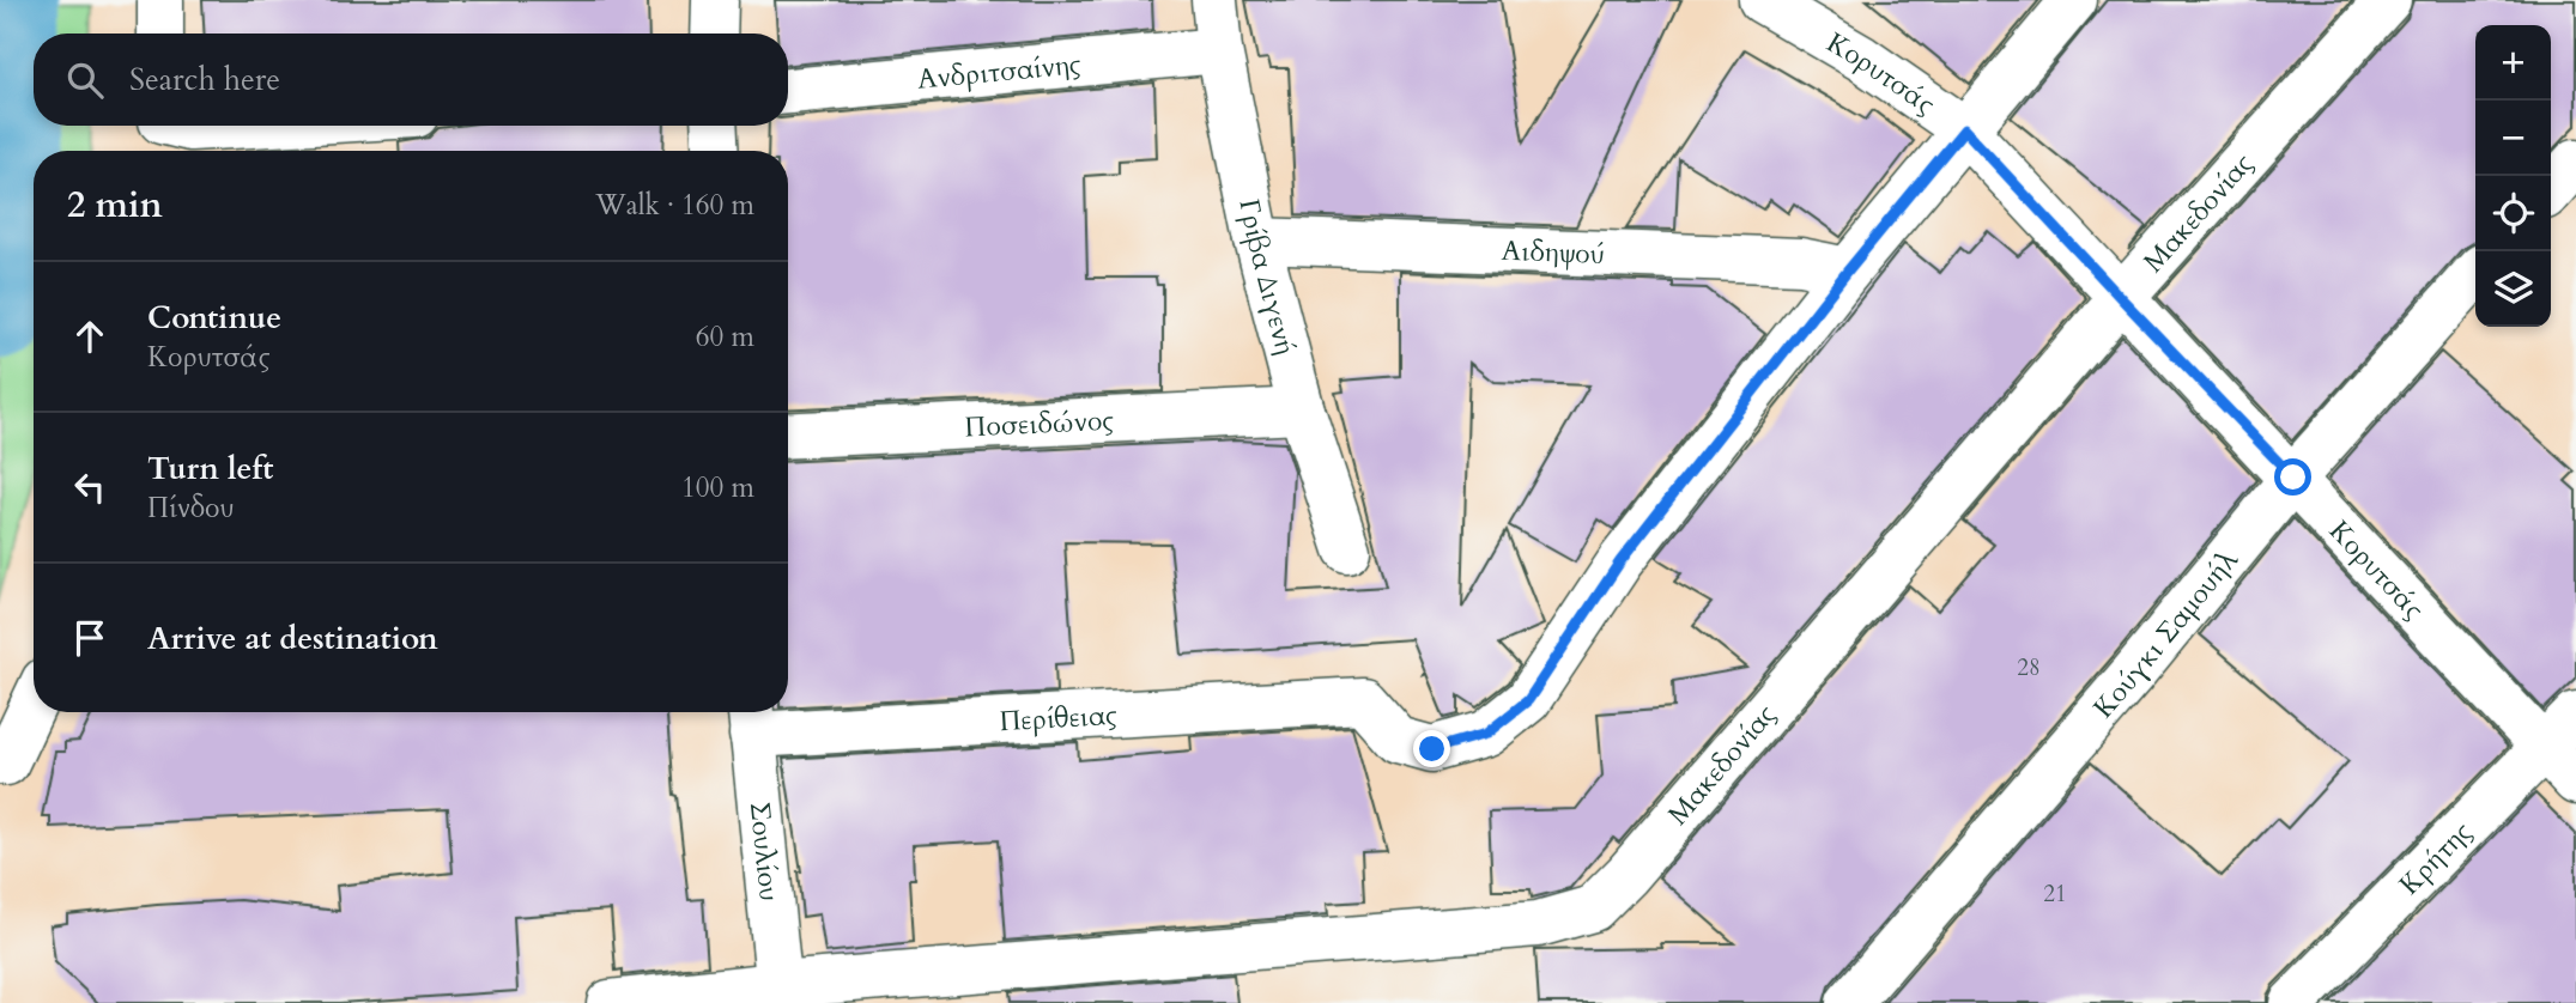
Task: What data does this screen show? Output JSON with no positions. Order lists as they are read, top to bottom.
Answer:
{
  "streets": {
    "street": [
      "Ανδριτσαίνης",
      "Κορυτσάς",
      "Μακεδονίας",
      "Αιδηψού",
      "Γρίβα Διγενή",
      "Ποσειδώνος",
      "Κούγκι Σαμουήλ",
      "Περίθειας",
      "Σουλίου",
      "Κρήτης"
    ]
  },
  "crossings": [
    ["Ανδριτσαίνης", "Γρίβα Διγενή"],
    ["Κορυτσάς", "Μακεδονίας"],
    ["Κορυτσάς", "Κούγκι Σαμουήλ"],
    ["Κορυτσάς", "Κρήτης"],
    ["Μακεδονίας", "Σουλίου"],
    ["Αιδηψού", "Γρίβα Διγενή"],
    ["Αιδηψού", "Περίθειας"],
    ["Γρίβα Διγενή", "Ποσειδώνος"],
    ["Περίθειας", "Σουλίου"]
  ],
  "house_numbers": ["28", "21"],
  "page": {
    "map_buttons": ["+", "−"],
    "search": "Search here",
    "heading": ["2 min", "Walk · 160 m"],
    "list": [
      ["Continue", "Κορυτσάς", "60 m"],
      ["Turn left", "Πίνδου", "100 m"],
      "Arrive at destination"
    ]
  }
}
